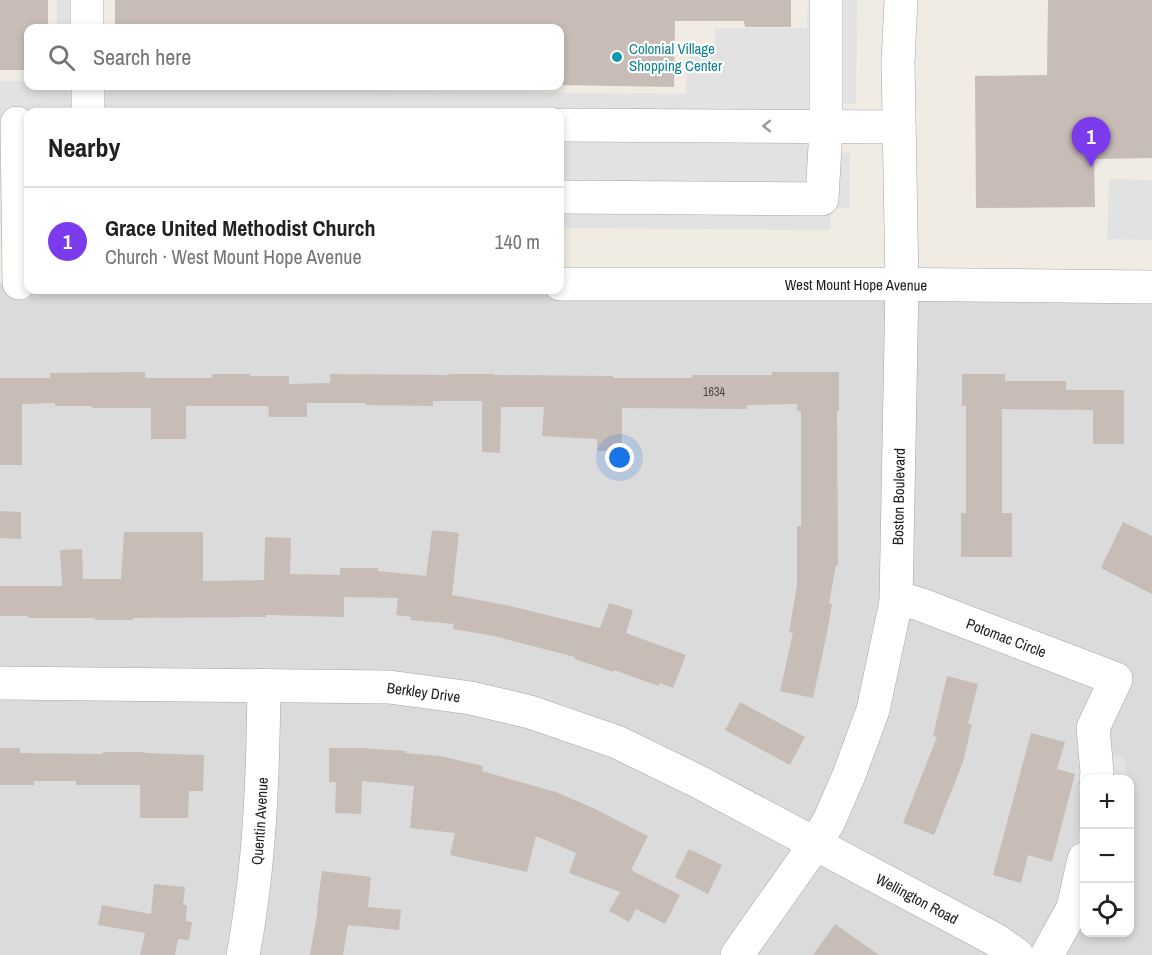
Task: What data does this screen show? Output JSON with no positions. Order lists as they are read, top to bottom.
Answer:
{
  "streets": {
    "street": [
      "West Mount Hope Avenue",
      "Boston Boulevard",
      "Potomac Circle",
      "Berkley Drive",
      "Quentin Avenue",
      "Wellington Road"
    ]
  },
  "crossings": [
    ["West Mount Hope Avenue", "Boston Boulevard"],
    ["Boston Boulevard", "Potomac Circle"],
    ["Boston Boulevard", "Berkley Drive"],
    ["Boston Boulevard", "Wellington Road"],
    ["Berkley Drive", "Quentin Avenue"],
    ["Berkley Drive", "Wellington Road"]
  ],
  "places": ["Colonial Village Shopping Center"],
  "house_numbers": ["1634"],
  "page": {
    "search": "Search here",
    "heading": "Nearby",
    "pins": "1",
    "list": [
      {
        "mark": "1",
        "name": "Grace United Methodist Church",
        "note": "Church · West Mount Hope Avenue",
        "value": "140 m"
      }
    ],
    "map_buttons": ["+", "−"]
  }
}
